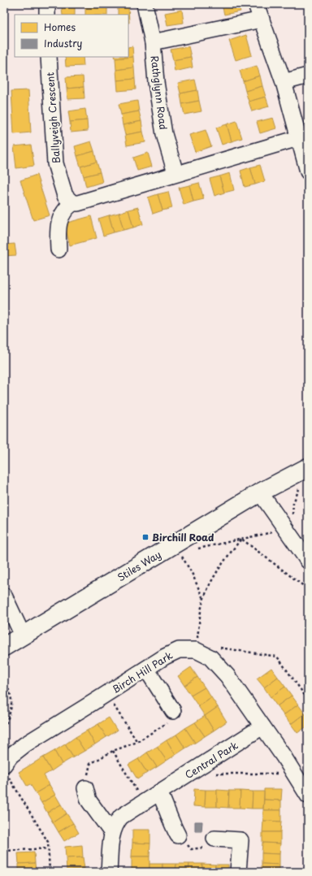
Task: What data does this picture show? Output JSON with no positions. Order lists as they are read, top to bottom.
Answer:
{
  "streets": {
    "main road": ["Stiles Way"],
    "street": [
      "Rathglynn Road",
      "Ballyveigh Crescent",
      "Birch Hill Park",
      "Central Park"
    ]
  },
  "places": {
    "transit": ["Birchill Road"]
  },
  "legend": ["Homes", "Industry"]
}
